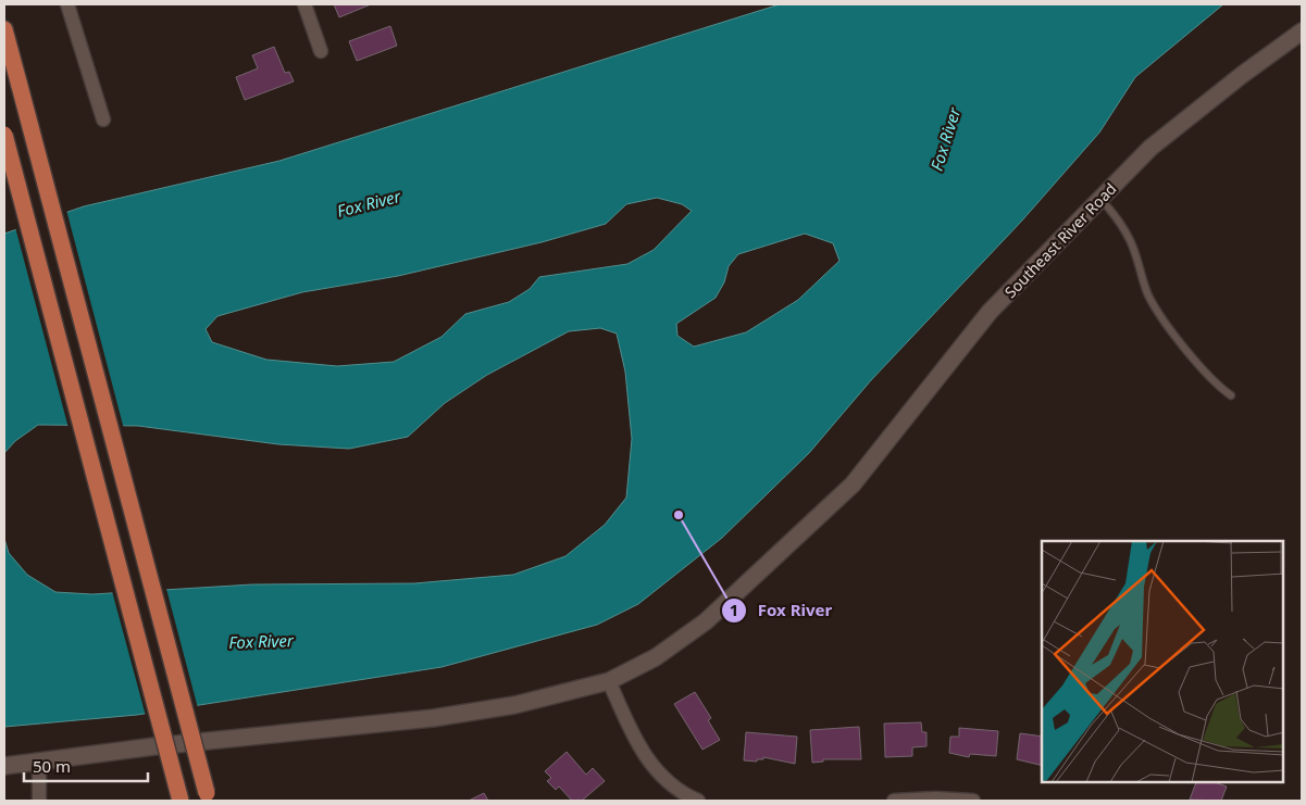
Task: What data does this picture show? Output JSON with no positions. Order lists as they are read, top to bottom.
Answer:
{
  "streets": {
    "street": ["Southeast River Road"]
  },
  "water": ["Fox River"],
  "places": ["Fox River"],
  "scale_bar": "50 m"
}
